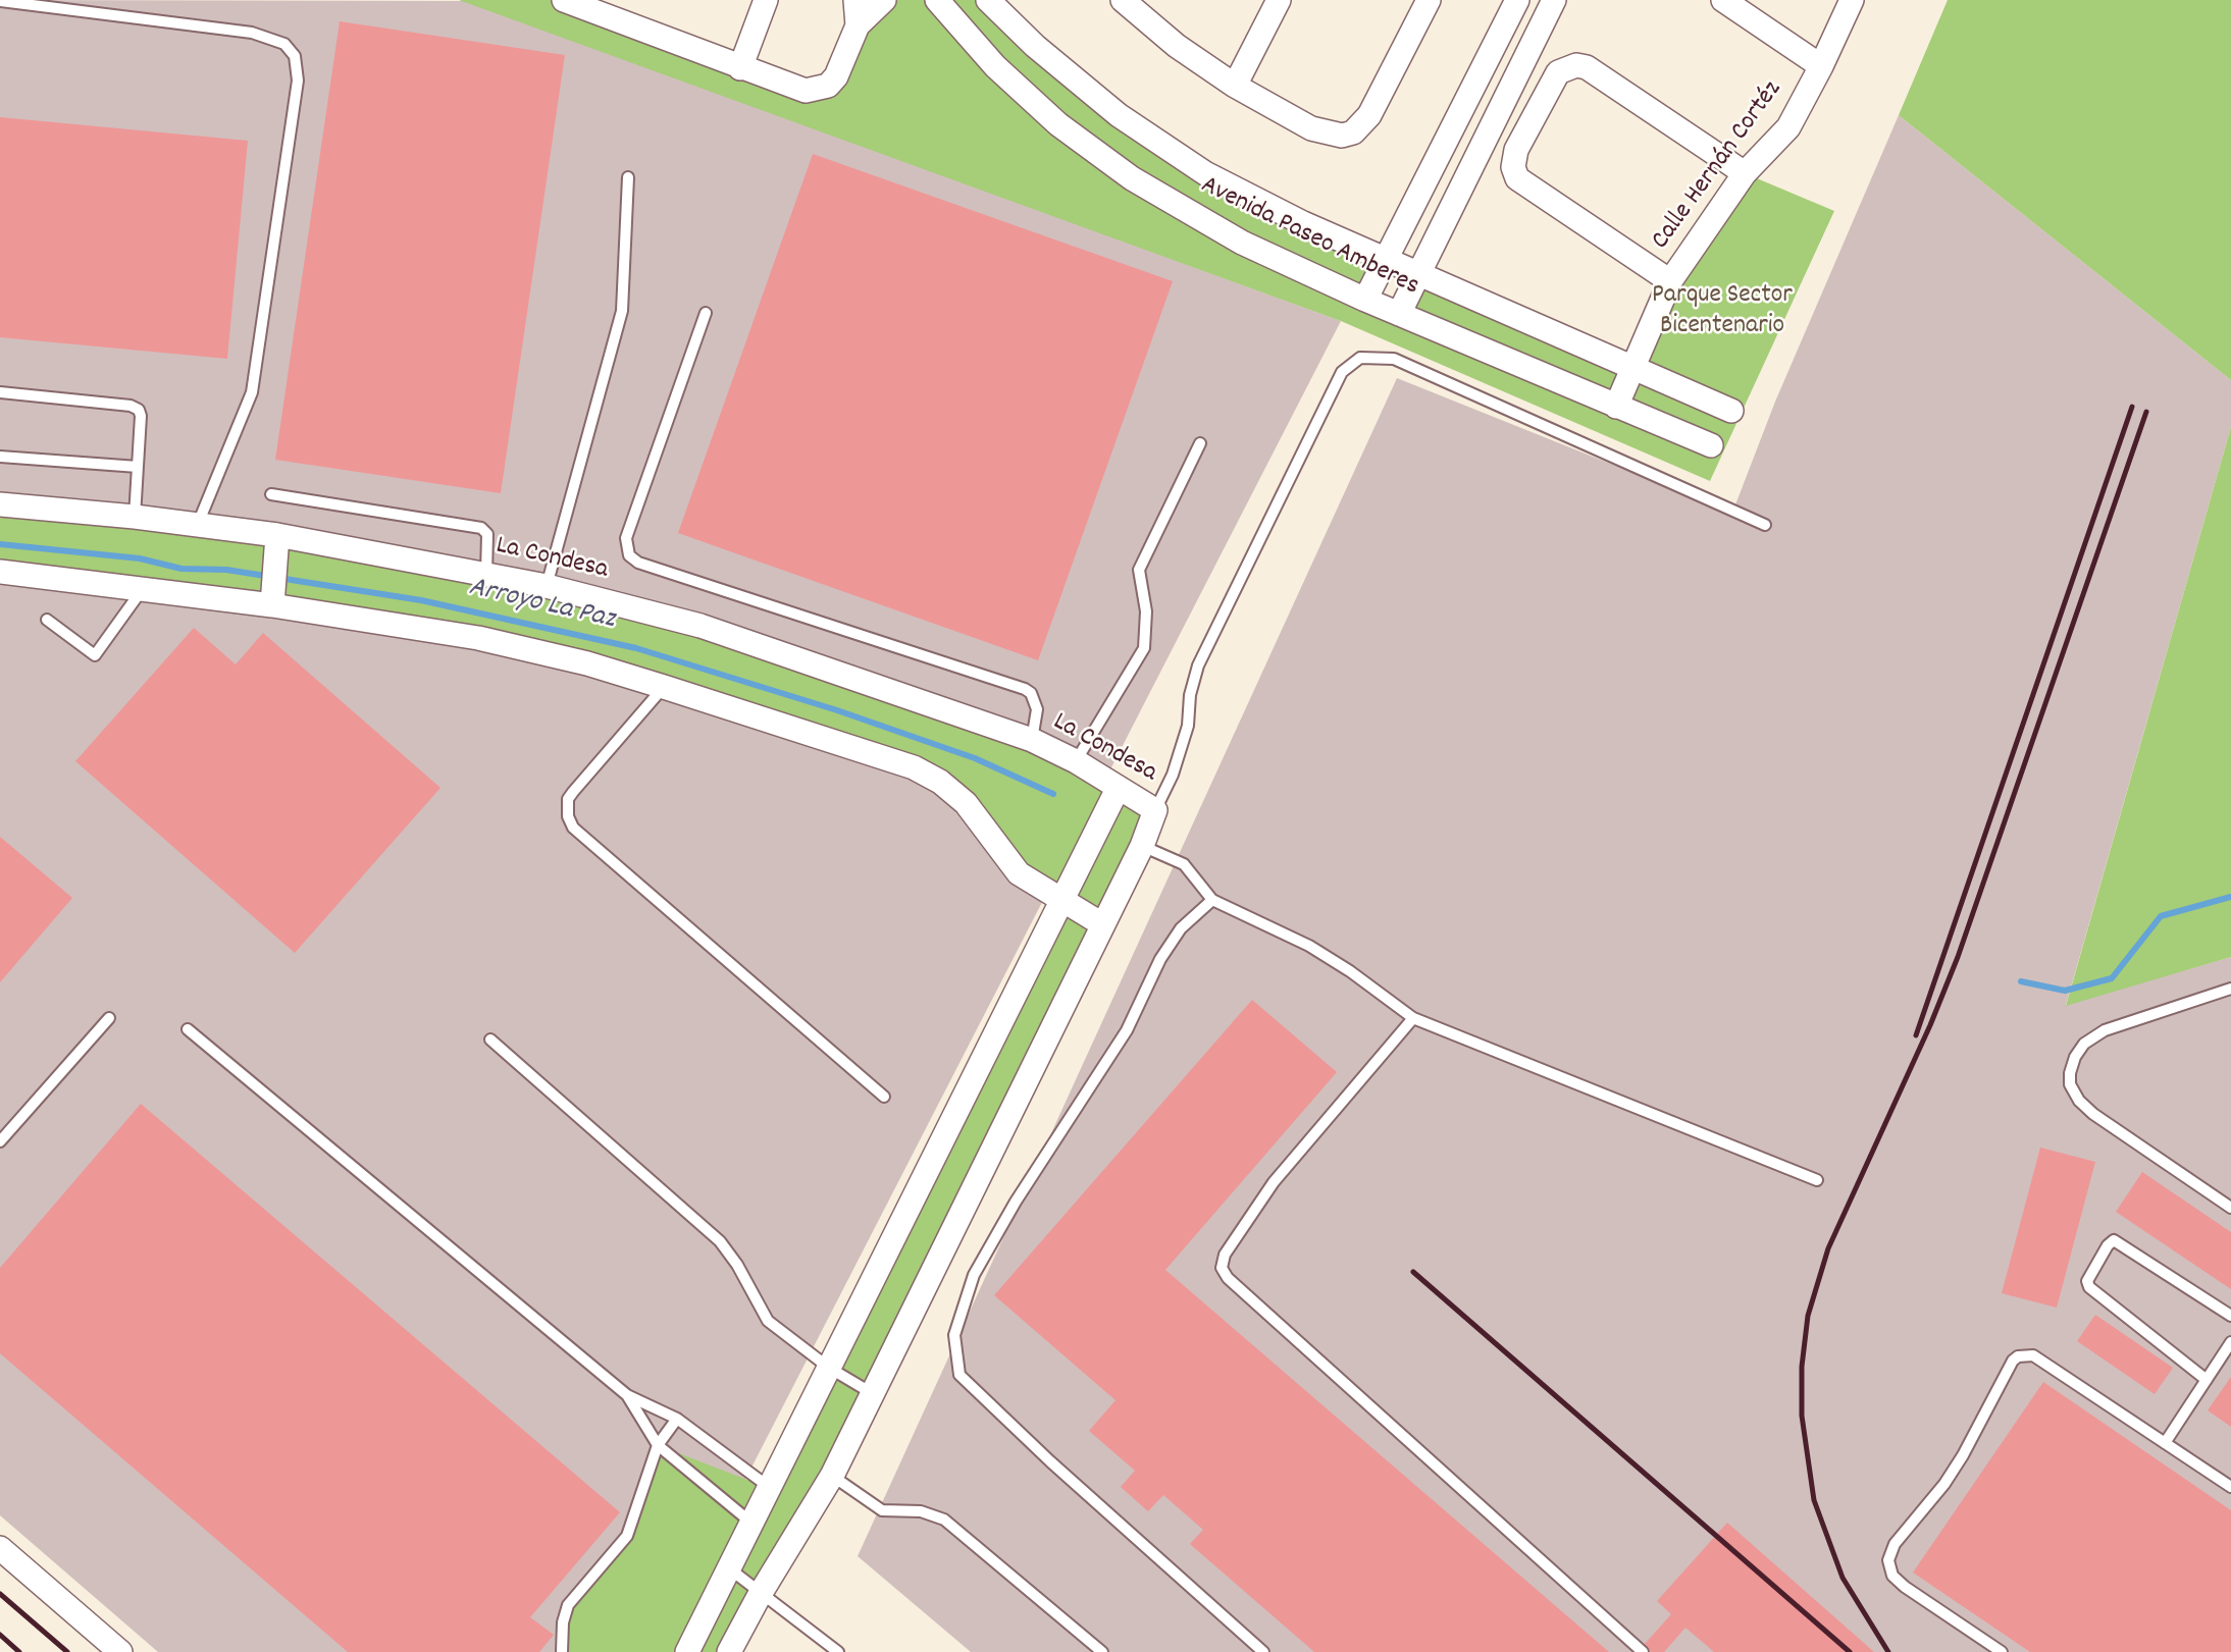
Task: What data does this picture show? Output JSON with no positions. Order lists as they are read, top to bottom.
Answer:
{
  "streets": {
    "street": ["Calle Hernán Cortéz", "Avenida Paseo Amberes", "La Condesa"]
  },
  "crossings": [
    ["Calle Hernán Cortéz", "Avenida Paseo Amberes"]
  ],
  "water": ["Arroyo La Paz"],
  "parks": ["Parque Sector Bicentenario"]
}
